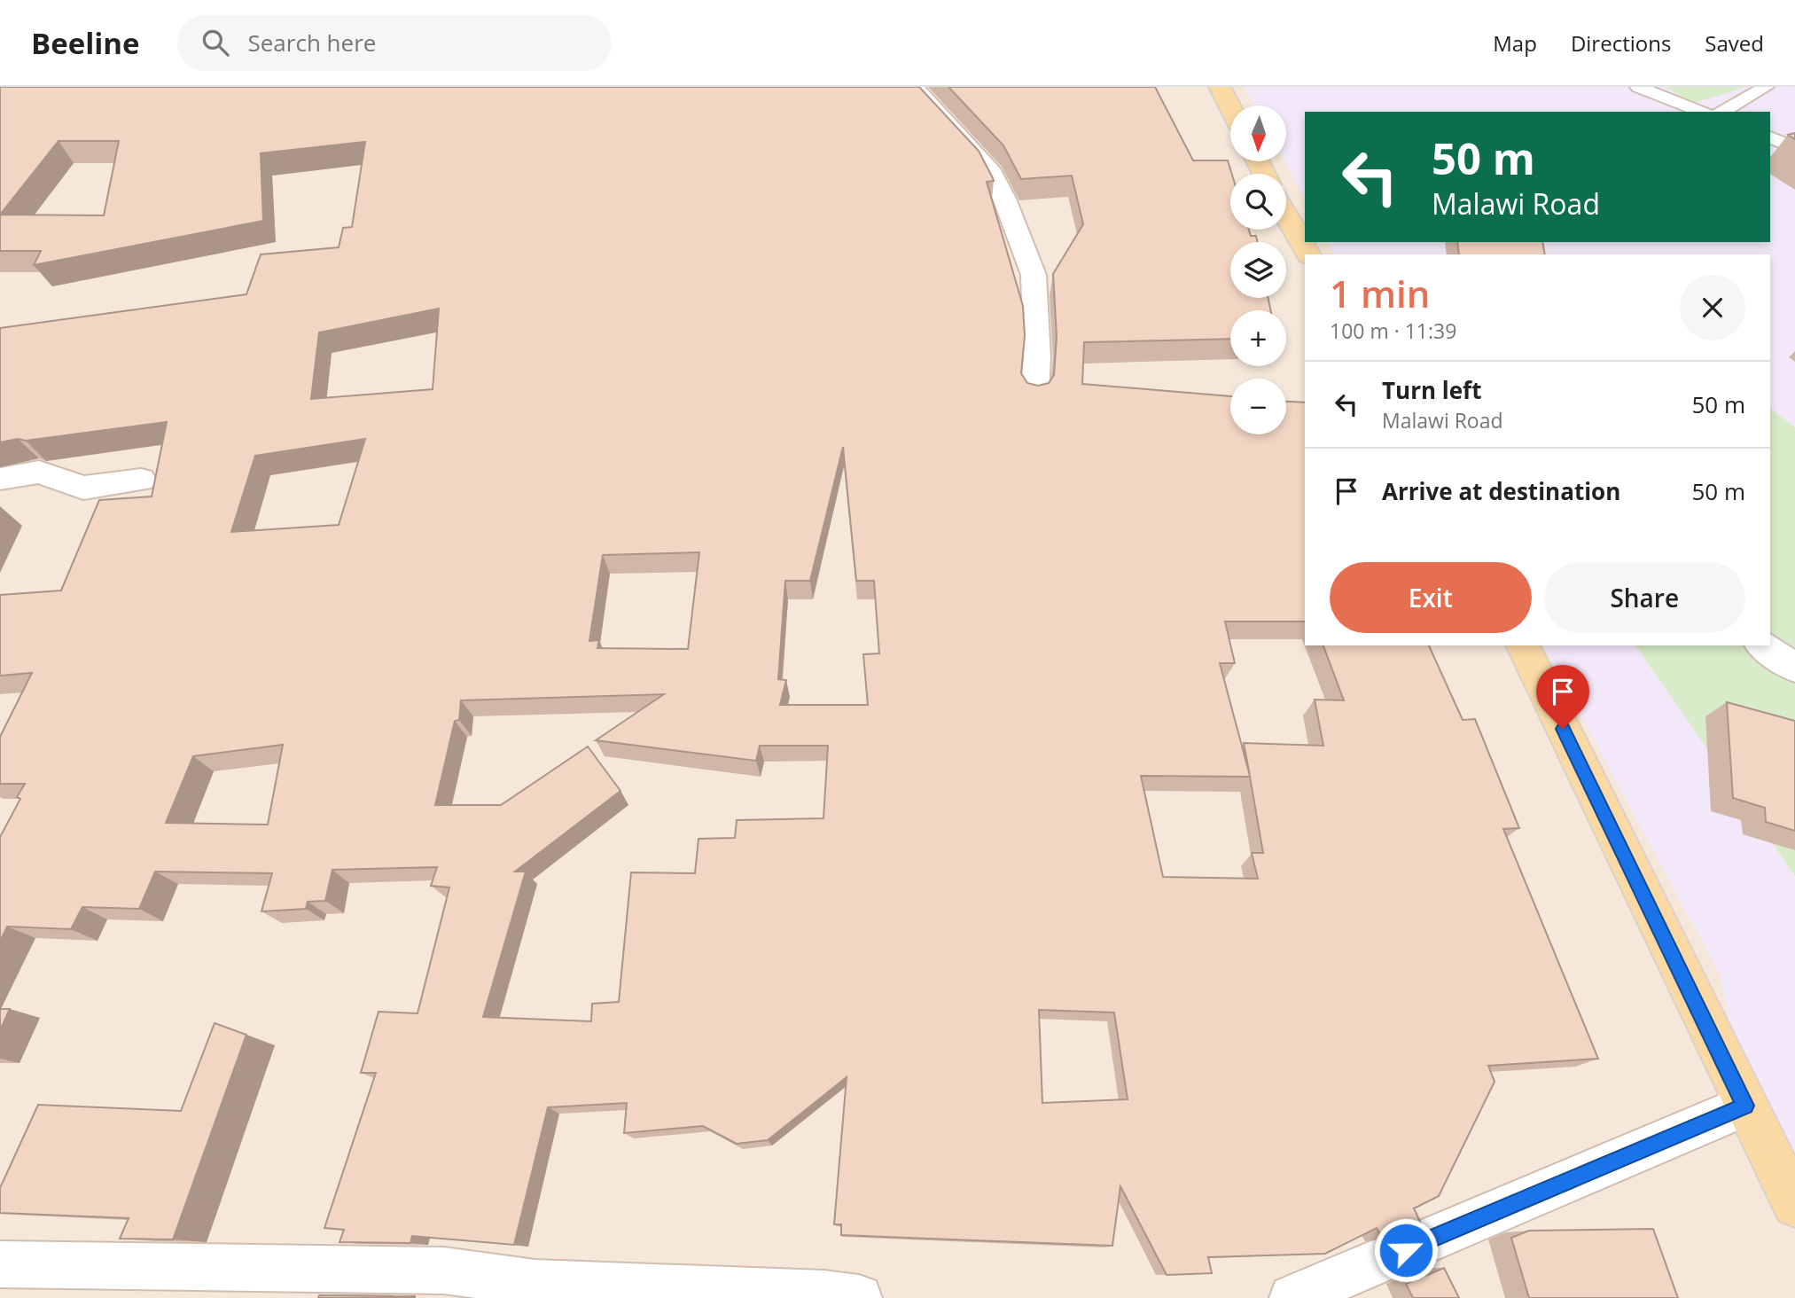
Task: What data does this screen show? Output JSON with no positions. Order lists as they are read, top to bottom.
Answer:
{
  "north": "bottom",
  "page": {
    "header": "Beeline",
    "search": "Search here",
    "nav": ["Map", "Directions", "Saved"],
    "map_buttons": ["+", "−"],
    "turn": ["50 m", "Malawi Road"],
    "heading": ["1 min", "100 m · 11:39"],
    "list": [
      {
        "name": "Turn left",
        "note": "Malawi Road",
        "value": "50 m"
      },
      {
        "name": "Arrive at destination",
        "value": "50 m"
      }
    ],
    "buttons": ["Exit", "Share"]
  }
}
